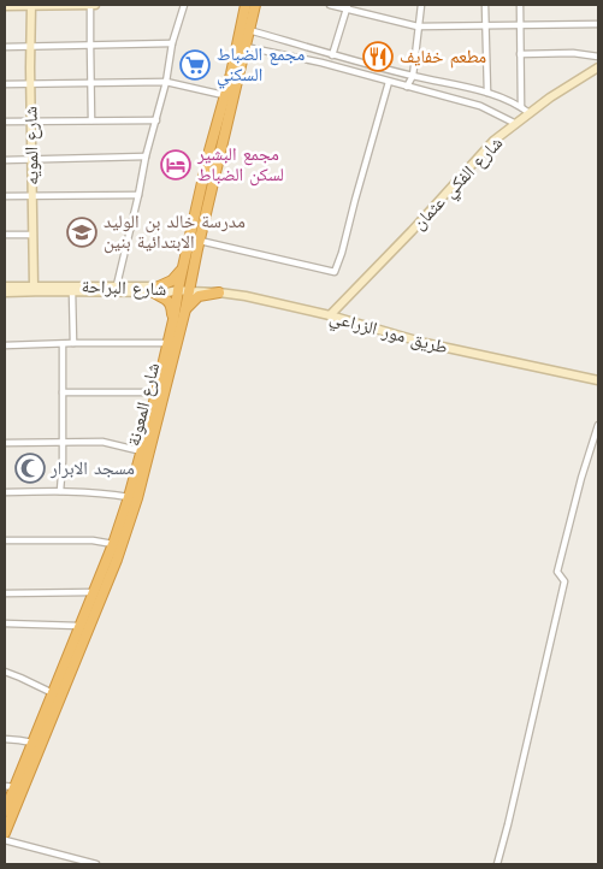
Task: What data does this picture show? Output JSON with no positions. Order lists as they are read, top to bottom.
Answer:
{
  "streets": {
    "highway": ["شارع المعونة"],
    "street": [
      "شارع المويه",
      "شارع الفكي عثمان",
      "شارع البراحة",
      "طريق مور الزراعي"
    ]
  },
  "crossings": [
    ["شارع المويه", "شارع البراحة"],
    ["شارع الفكي عثمان", "طريق مور الزراعي"],
    ["شارع البراحة", "طريق مور الزراعي"],
    ["شارع البراحة", "شارع المعونة"],
    ["طريق مور الزراعي", "شارع المعونة"]
  ],
  "places": {
    "restaurant": ["مطعم خفايف"],
    "supermarket": ["مجمع الضباط السكني"],
    "hotel": ["مجمع البشير لسكن الضباط"],
    "school or university": ["مدرسة خالد بن الوليد الابتدائية بنين"],
    "mosque": ["مسجد الابرار"]
  }
}
